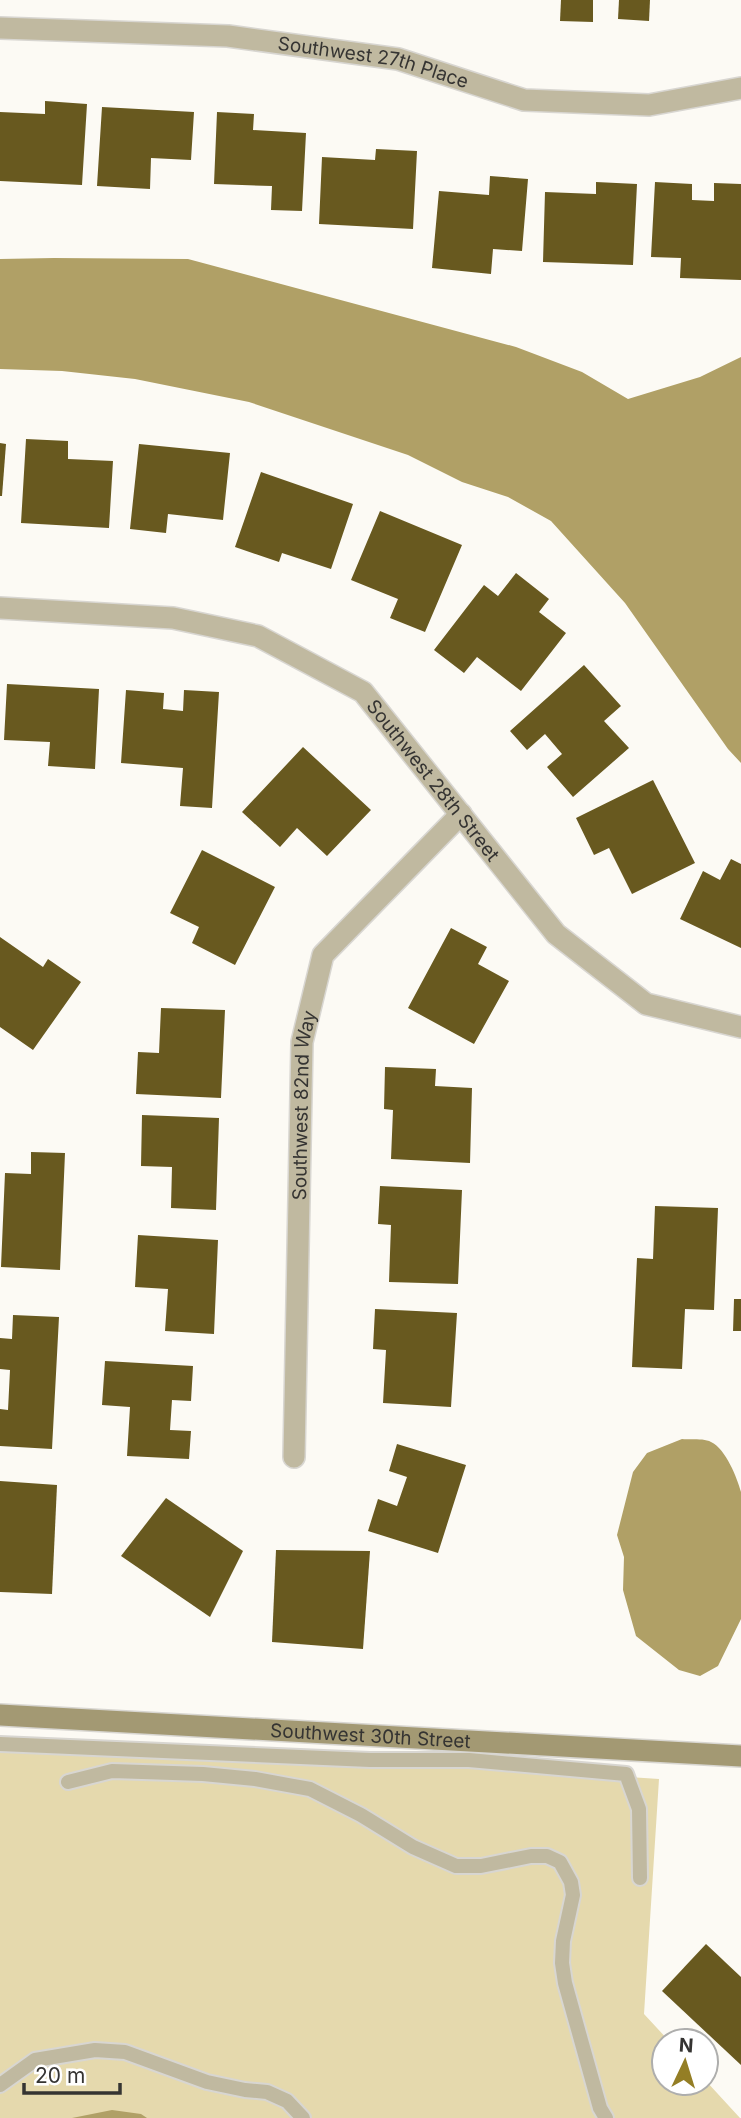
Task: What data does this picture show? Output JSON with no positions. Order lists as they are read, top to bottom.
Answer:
{
  "streets": {
    "street": [
      "Southwest 27th Place",
      "Southwest 28th Street",
      "Southwest 82nd Way",
      "Southwest 30th Street"
    ]
  },
  "crossings": [
    ["Southwest 28th Street", "Southwest 82nd Way"]
  ],
  "scale_bar": "20 m",
  "north": "top"
}
